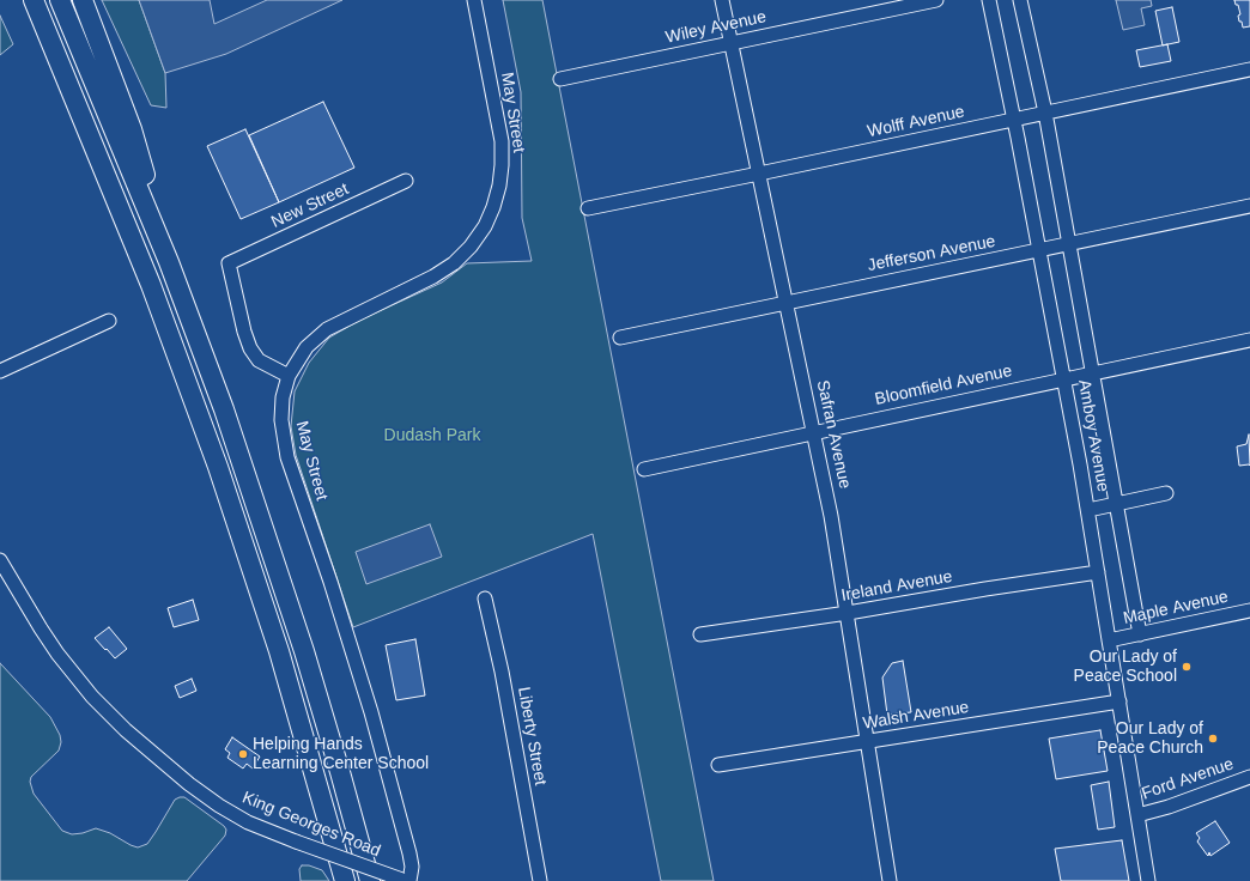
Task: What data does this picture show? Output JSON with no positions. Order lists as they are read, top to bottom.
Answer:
{
  "streets": {
    "street": [
      "Wiley Avenue",
      "May Street",
      "Wolff Avenue",
      "New Street",
      "Jefferson Avenue",
      "Bloomfield Avenue",
      "Safran Avenue",
      "Amboy Avenue",
      "Ireland Avenue",
      "Maple Avenue",
      "Walsh Avenue",
      "Liberty Street",
      "Ford Avenue",
      "King Georges Road"
    ]
  },
  "crossings": [
    ["Wiley Avenue", "Safran Avenue"],
    ["May Street", "New Street"],
    ["May Street", "King Georges Road"],
    ["Wolff Avenue", "Safran Avenue"],
    ["Wolff Avenue", "Amboy Avenue"],
    ["Jefferson Avenue", "Safran Avenue"],
    ["Jefferson Avenue", "Amboy Avenue"],
    ["Bloomfield Avenue", "Safran Avenue"],
    ["Bloomfield Avenue", "Amboy Avenue"],
    ["Safran Avenue", "Ireland Avenue"],
    ["Safran Avenue", "Walsh Avenue"],
    ["Amboy Avenue", "Ireland Avenue"],
    ["Amboy Avenue", "Maple Avenue"],
    ["Amboy Avenue", "Walsh Avenue"],
    ["Amboy Avenue", "Ford Avenue"]
  ],
  "parks": ["Dudash Park"],
  "places": ["Our Lady of Peace School", "Our Lady of Peace Church", "Helping Hands Learning Center School"]
}
